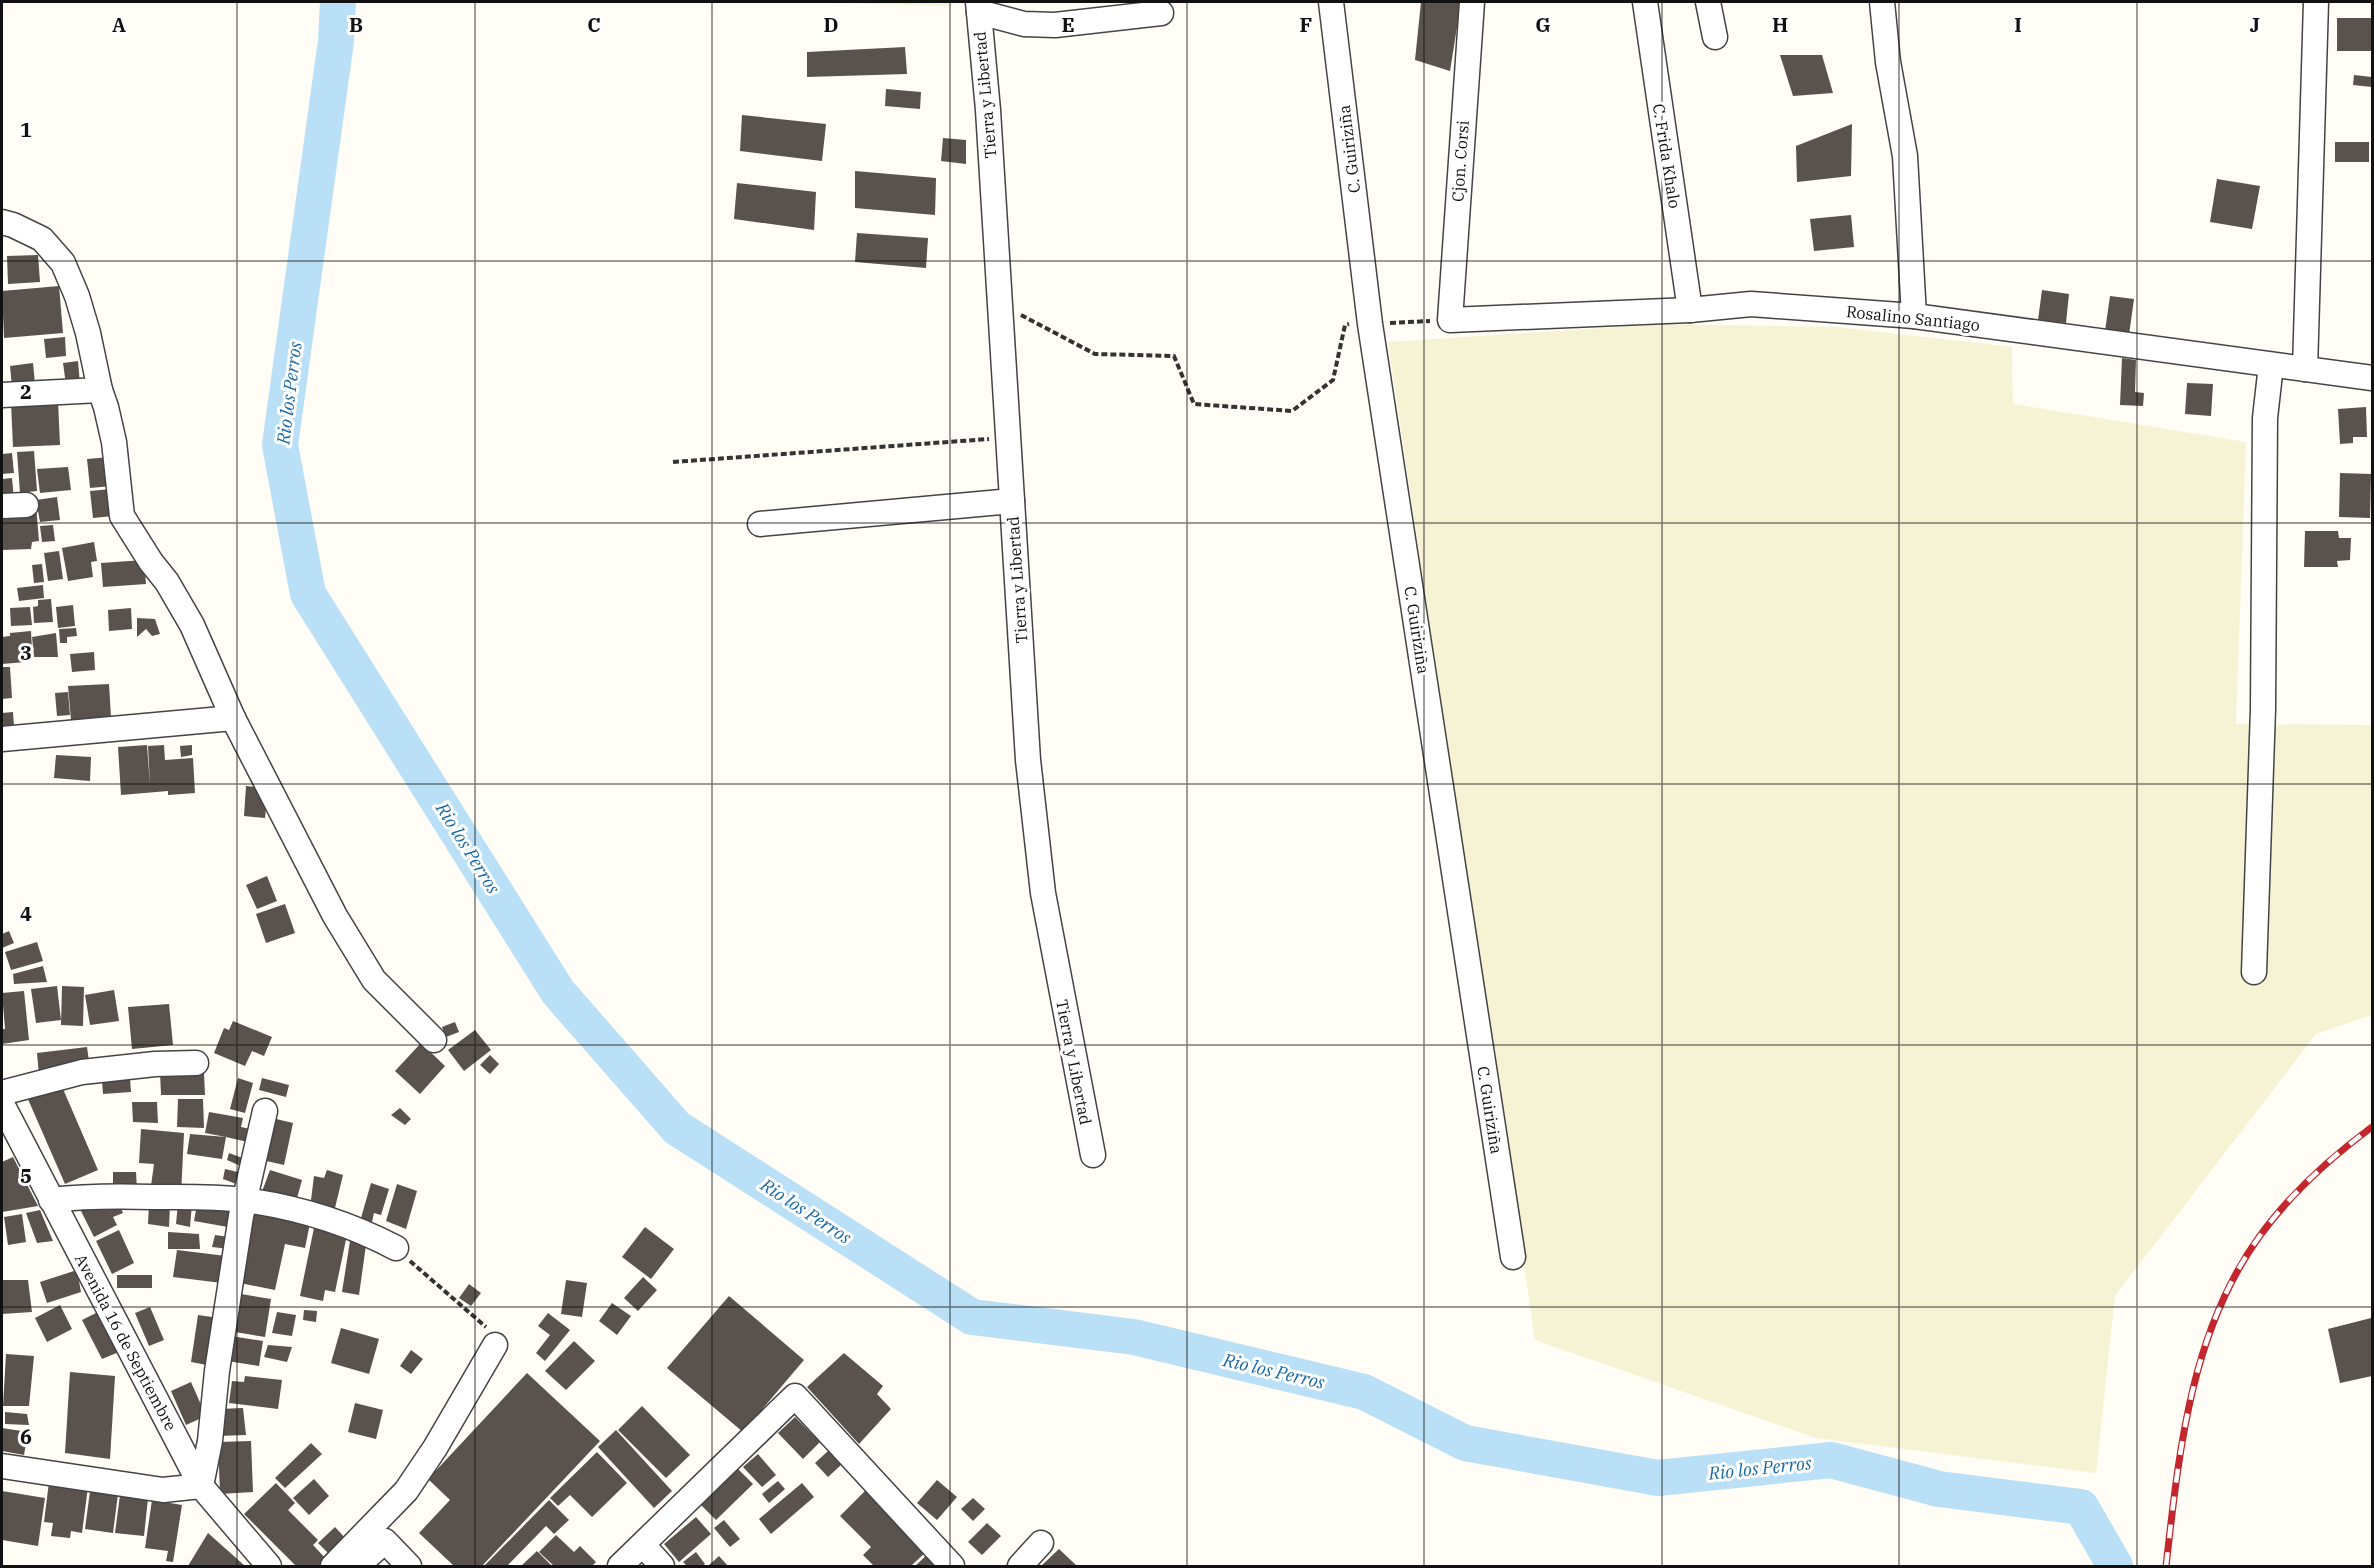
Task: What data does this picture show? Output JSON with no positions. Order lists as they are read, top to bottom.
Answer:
{
  "streets": {
    "street": [
      "Tierra y Libertad",
      "C. Guiriziña",
      "C. Frida Khalo",
      "Cjon. Corsi",
      "Rosalino Santiago",
      "Avenida 16 de Septiembre"
    ]
  },
  "crossings": [
    ["C. Frida Khalo", "Rosalino Santiago"],
    ["Cjon. Corsi", "Rosalino Santiago"]
  ],
  "water": ["Rio los Perros"],
  "grid": {
    "columns": [
      "A",
      "B",
      "C",
      "D",
      "E",
      "F",
      "G",
      "H",
      "I",
      "J"
    ],
    "rows": [
      "1",
      "2",
      "3",
      "4",
      "5",
      "6"
    ]
  }
}
